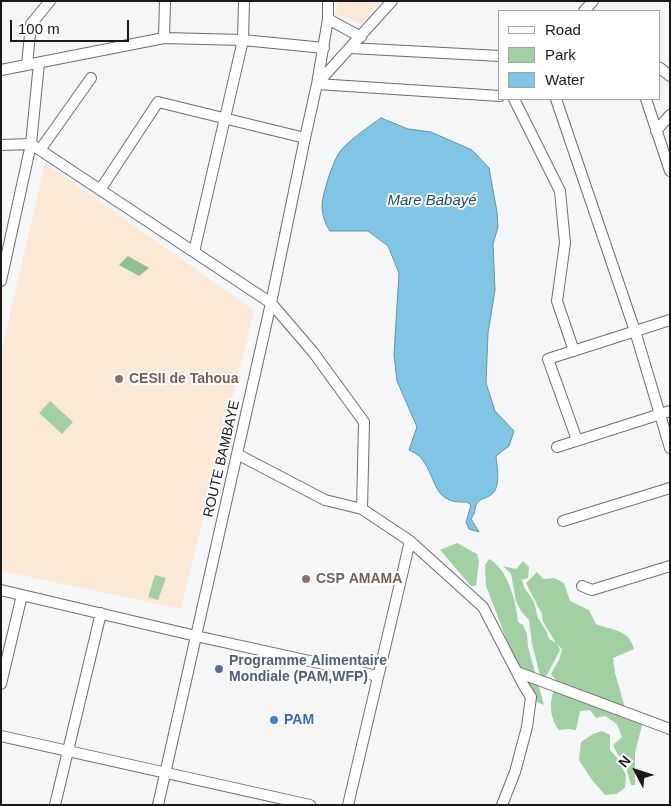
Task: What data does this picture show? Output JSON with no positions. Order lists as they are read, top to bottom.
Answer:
{
  "streets": {
    "street": ["ROUTE BAMBAYE"]
  },
  "water": ["Mare Babayé"],
  "places": [
    "CESII de Tahoua",
    "CSP AMAMA",
    "Programme Alimentaire Mondiale (PAM,WFP)",
    "PAM"
  ],
  "legend": ["Road", "Park", "Water"],
  "scale_bar": "100 m",
  "north": "top left"
}
